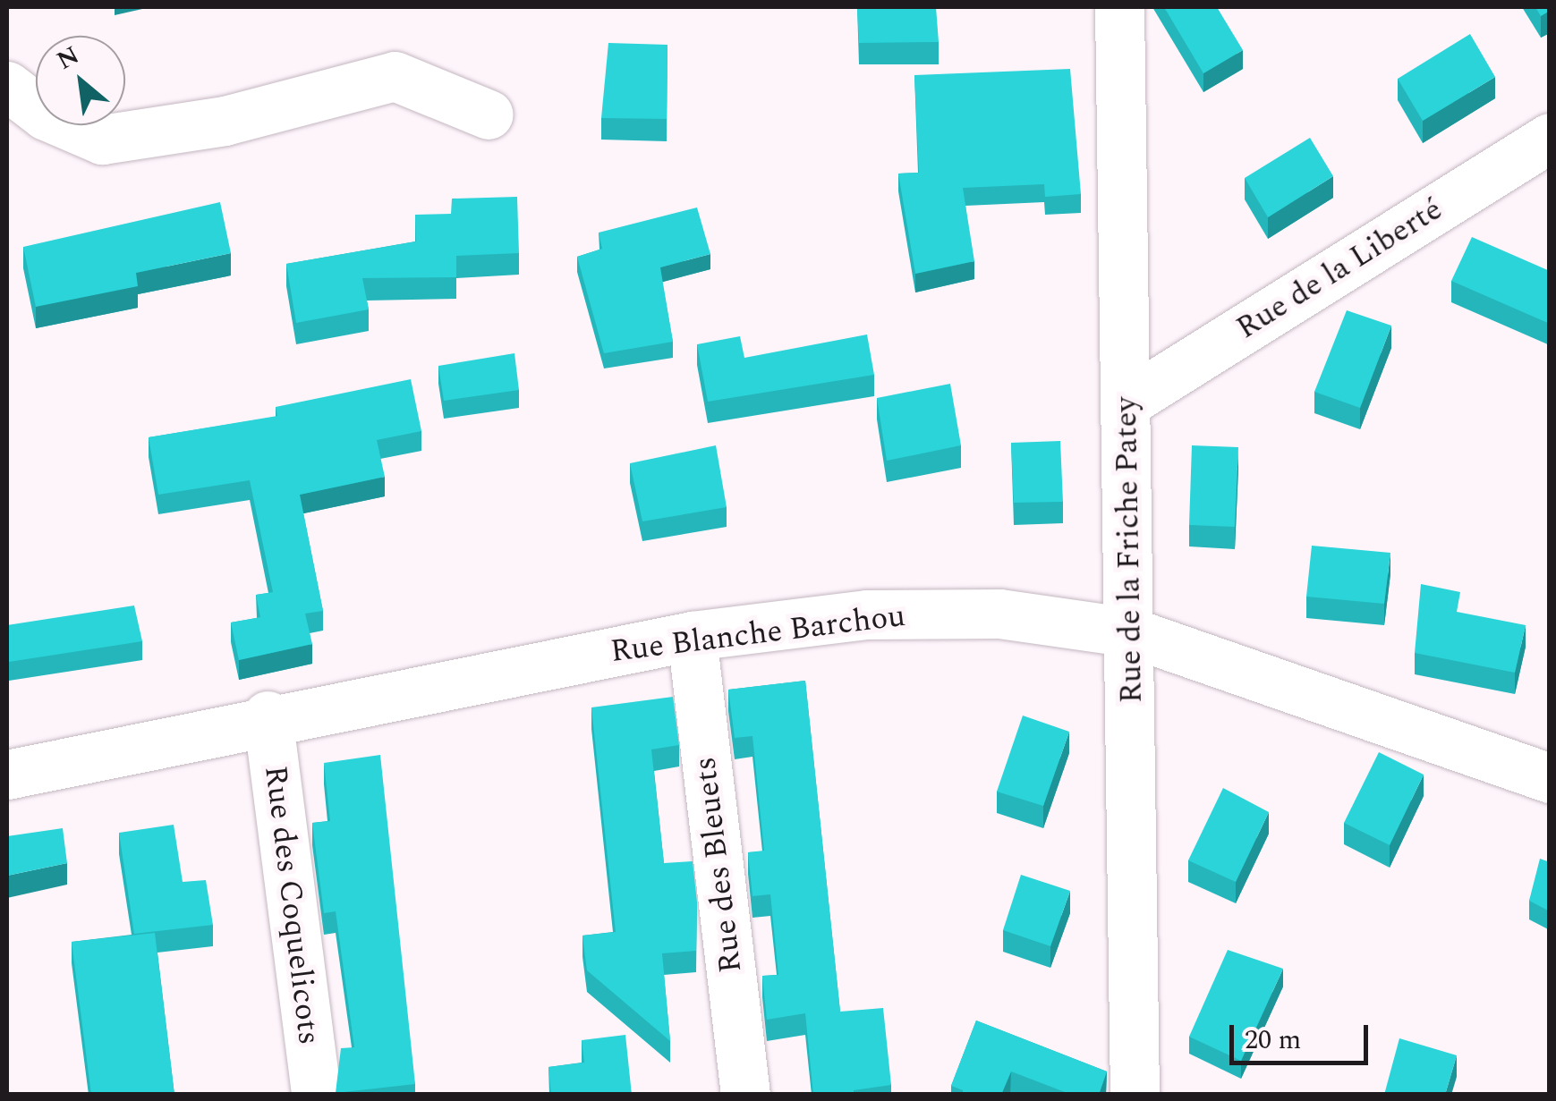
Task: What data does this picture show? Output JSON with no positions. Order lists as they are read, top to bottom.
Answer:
{
  "streets": {
    "street": [
      "Rue de la Liberté",
      "Rue de la Friche Patey",
      "Rue Blanche Barchou",
      "Rue des Bleuets",
      "Rue des Coquelicots"
    ]
  },
  "crossings": [
    ["Rue de la Liberté", "Rue de la Friche Patey"],
    ["Rue de la Friche Patey", "Rue Blanche Barchou"],
    ["Rue Blanche Barchou", "Rue des Bleuets"],
    ["Rue Blanche Barchou", "Rue des Coquelicots"]
  ],
  "scale_bar": "20 m",
  "north": "top left"
}
